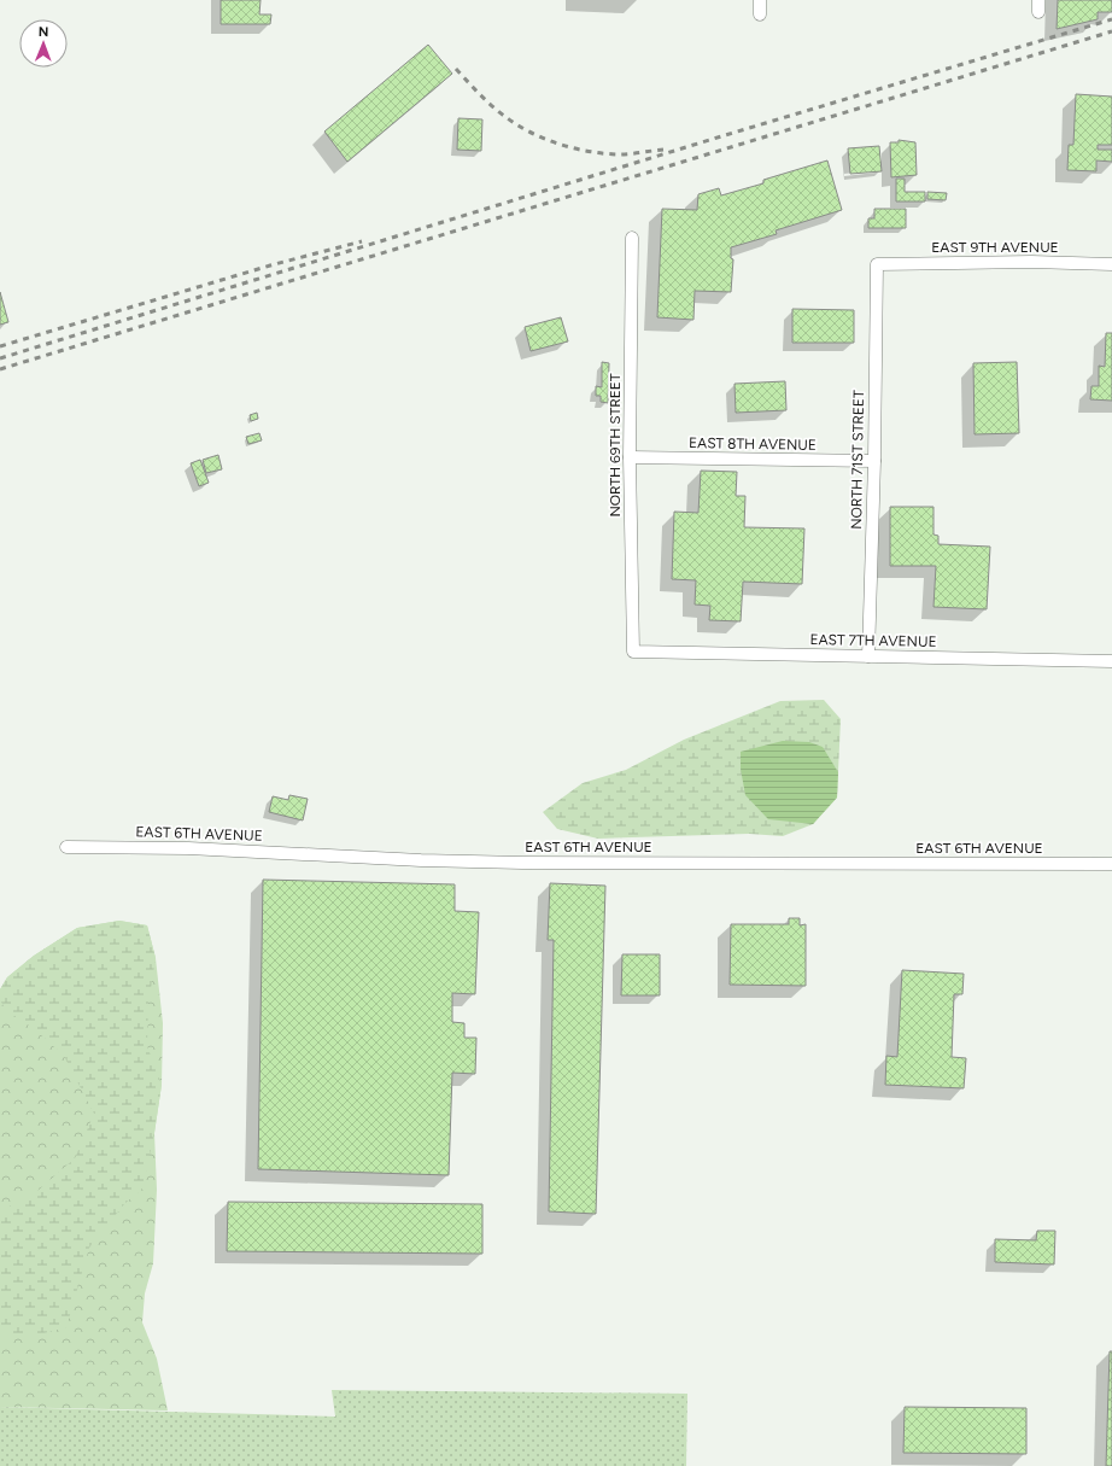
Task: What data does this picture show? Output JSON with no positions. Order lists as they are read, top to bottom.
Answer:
{
  "streets": {
    "street": [
      "EAST 9TH AVENUE",
      "EAST 8TH AVENUE",
      "NORTH 69TH STREET",
      "NORTH 71ST STREET",
      "EAST 7TH AVENUE",
      "EAST 6TH AVENUE"
    ]
  },
  "crossings": [
    ["EAST 9TH AVENUE", "NORTH 71ST STREET"],
    ["EAST 8TH AVENUE", "NORTH 69TH STREET"],
    ["EAST 8TH AVENUE", "NORTH 71ST STREET"],
    ["NORTH 69TH STREET", "EAST 7TH AVENUE"],
    ["NORTH 71ST STREET", "EAST 7TH AVENUE"]
  ],
  "north": "top"
}
